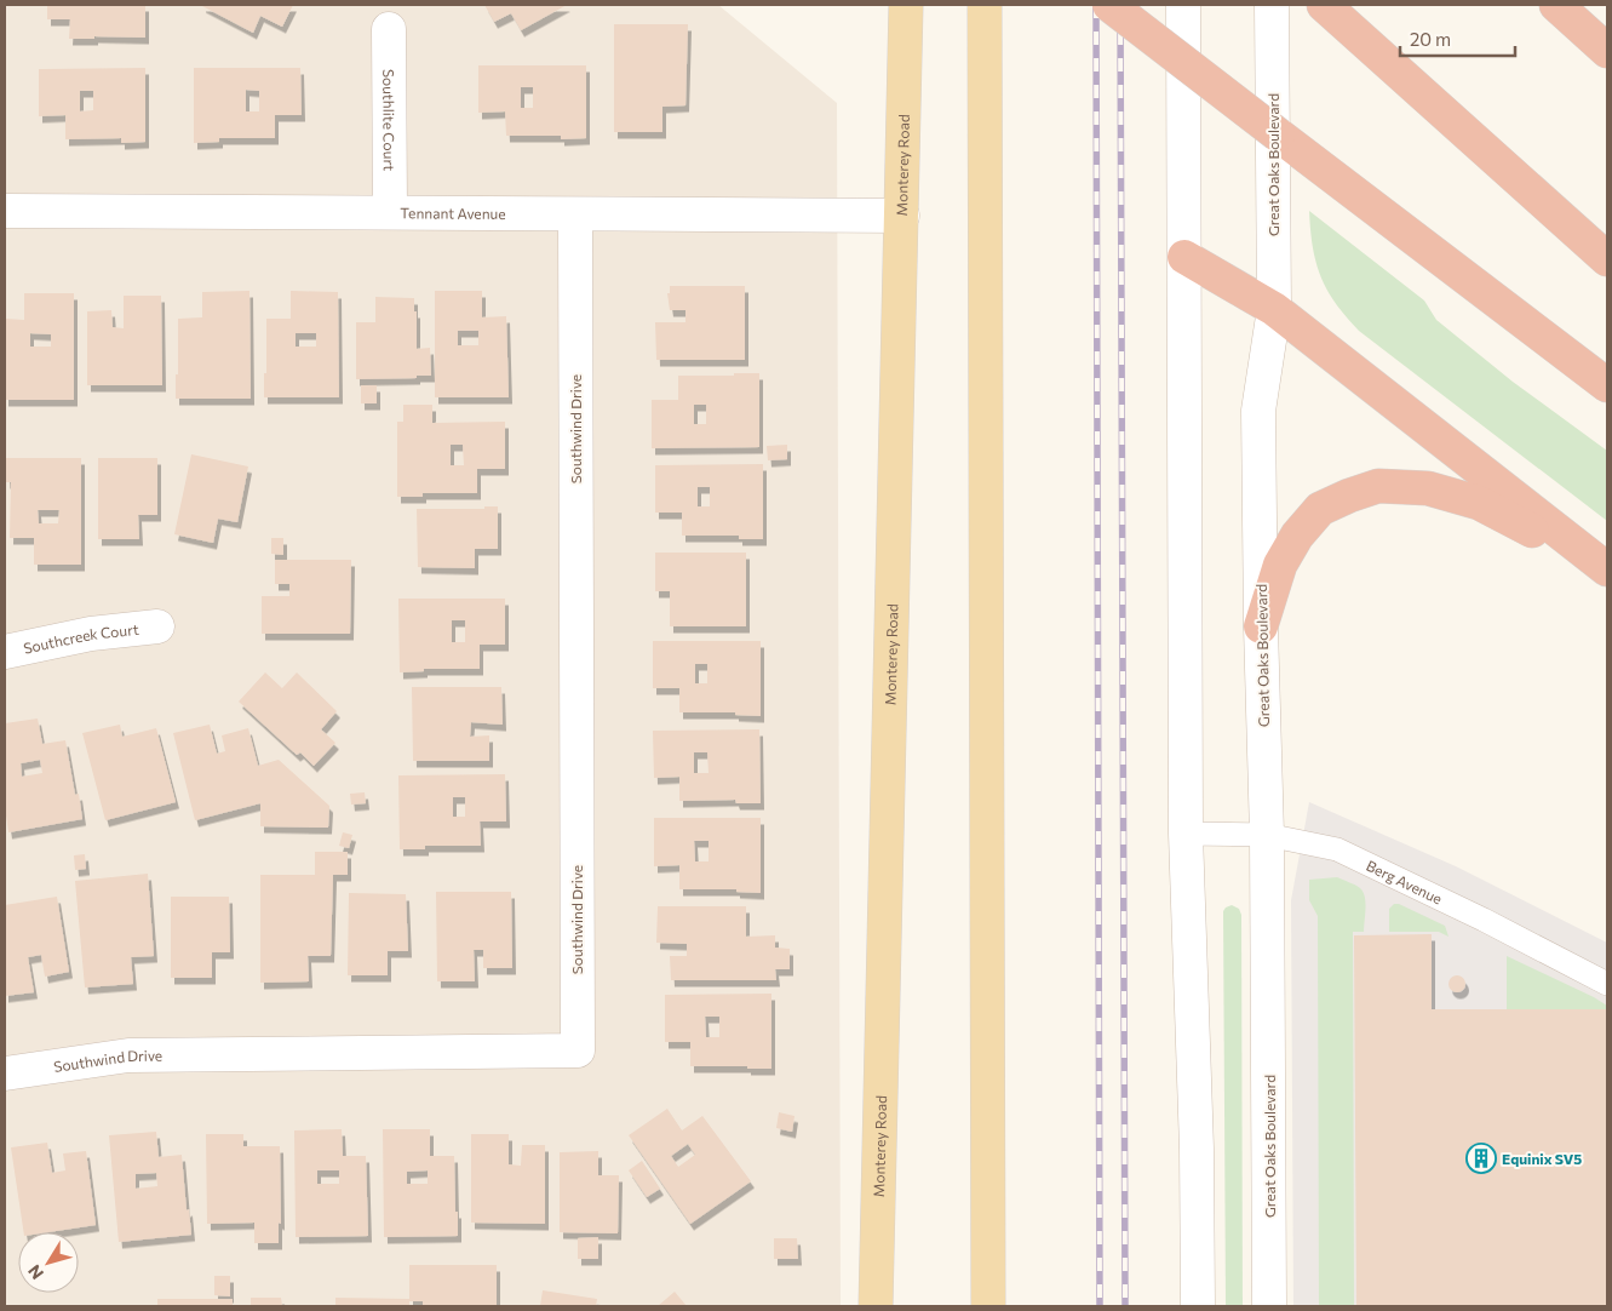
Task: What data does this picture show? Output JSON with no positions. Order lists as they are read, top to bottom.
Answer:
{
  "streets": {
    "main road": ["Monterey Road"],
    "street": [
      "Southlite Court",
      "Great Oaks Boulevard",
      "Tennant Avenue",
      "Southwind Drive",
      "Southcreek Court"
    ],
    "lane": ["Berg Avenue"]
  },
  "crossings": [
    ["Southlite Court", "Tennant Avenue"],
    ["Monterey Road", "Tennant Avenue"],
    ["Great Oaks Boulevard", "Berg Avenue"],
    ["Tennant Avenue", "Southwind Drive"]
  ],
  "places": {
    "building": ["Equinix SV5"]
  },
  "scale_bar": "20 m",
  "north": "bottom left"
}
